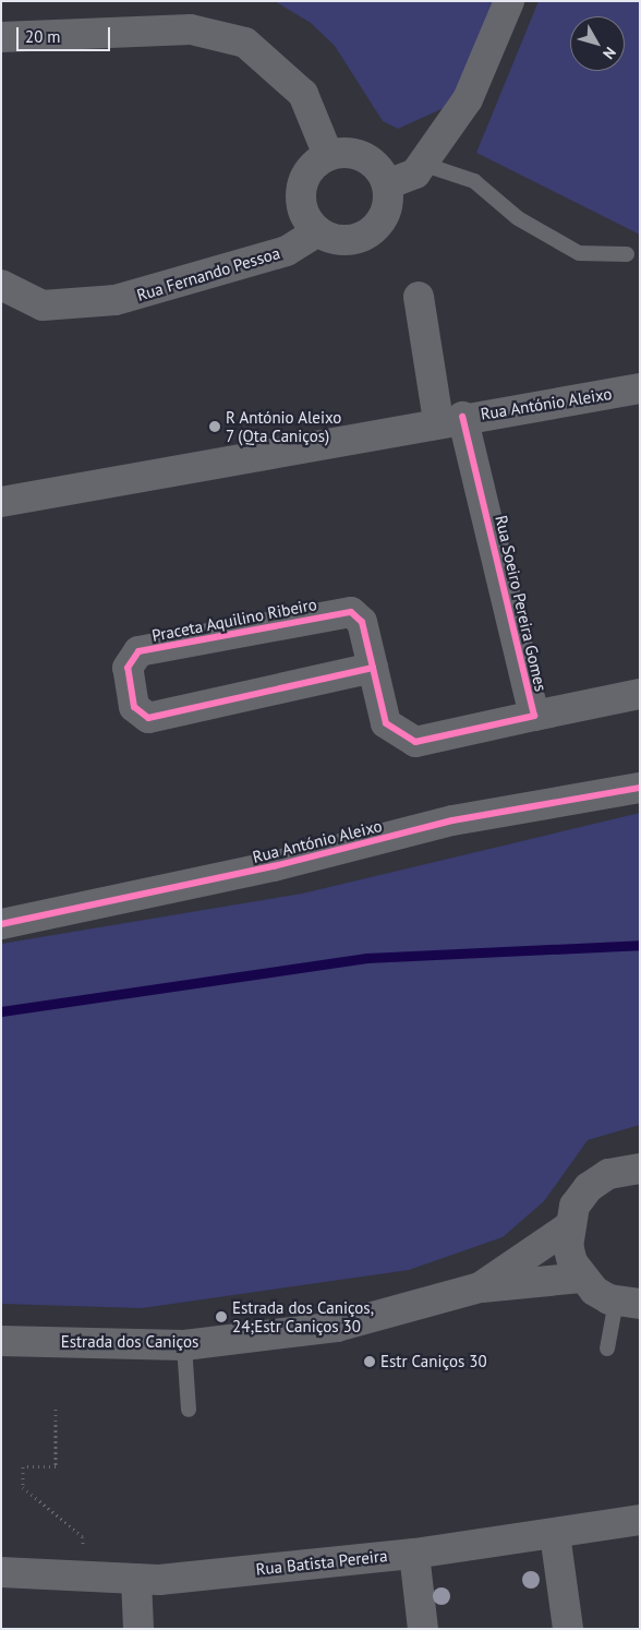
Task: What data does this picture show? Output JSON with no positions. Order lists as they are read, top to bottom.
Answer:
{
  "streets": {
    "street": [
      "Rua Fernando Pessoa",
      "Rua António Aleixo",
      "Rua Soeiro Pereira Gomes",
      "Praceta Aquilino Ribeiro",
      "Estrada dos Caniços",
      "Rua Batista Pereira"
    ]
  },
  "crossings": [
    ["Rua António Aleixo", "Rua Soeiro Pereira Gomes"],
    ["Rua Soeiro Pereira Gomes", "Praceta Aquilino Ribeiro"]
  ],
  "places": ["R António Aleixo 7 (Qta Caniços)", "Estrada dos Caniços, 24;Estr Caniços 30", "Estr Caniços 30"],
  "scale_bar": "20 m",
  "north": "bottom right"
}
